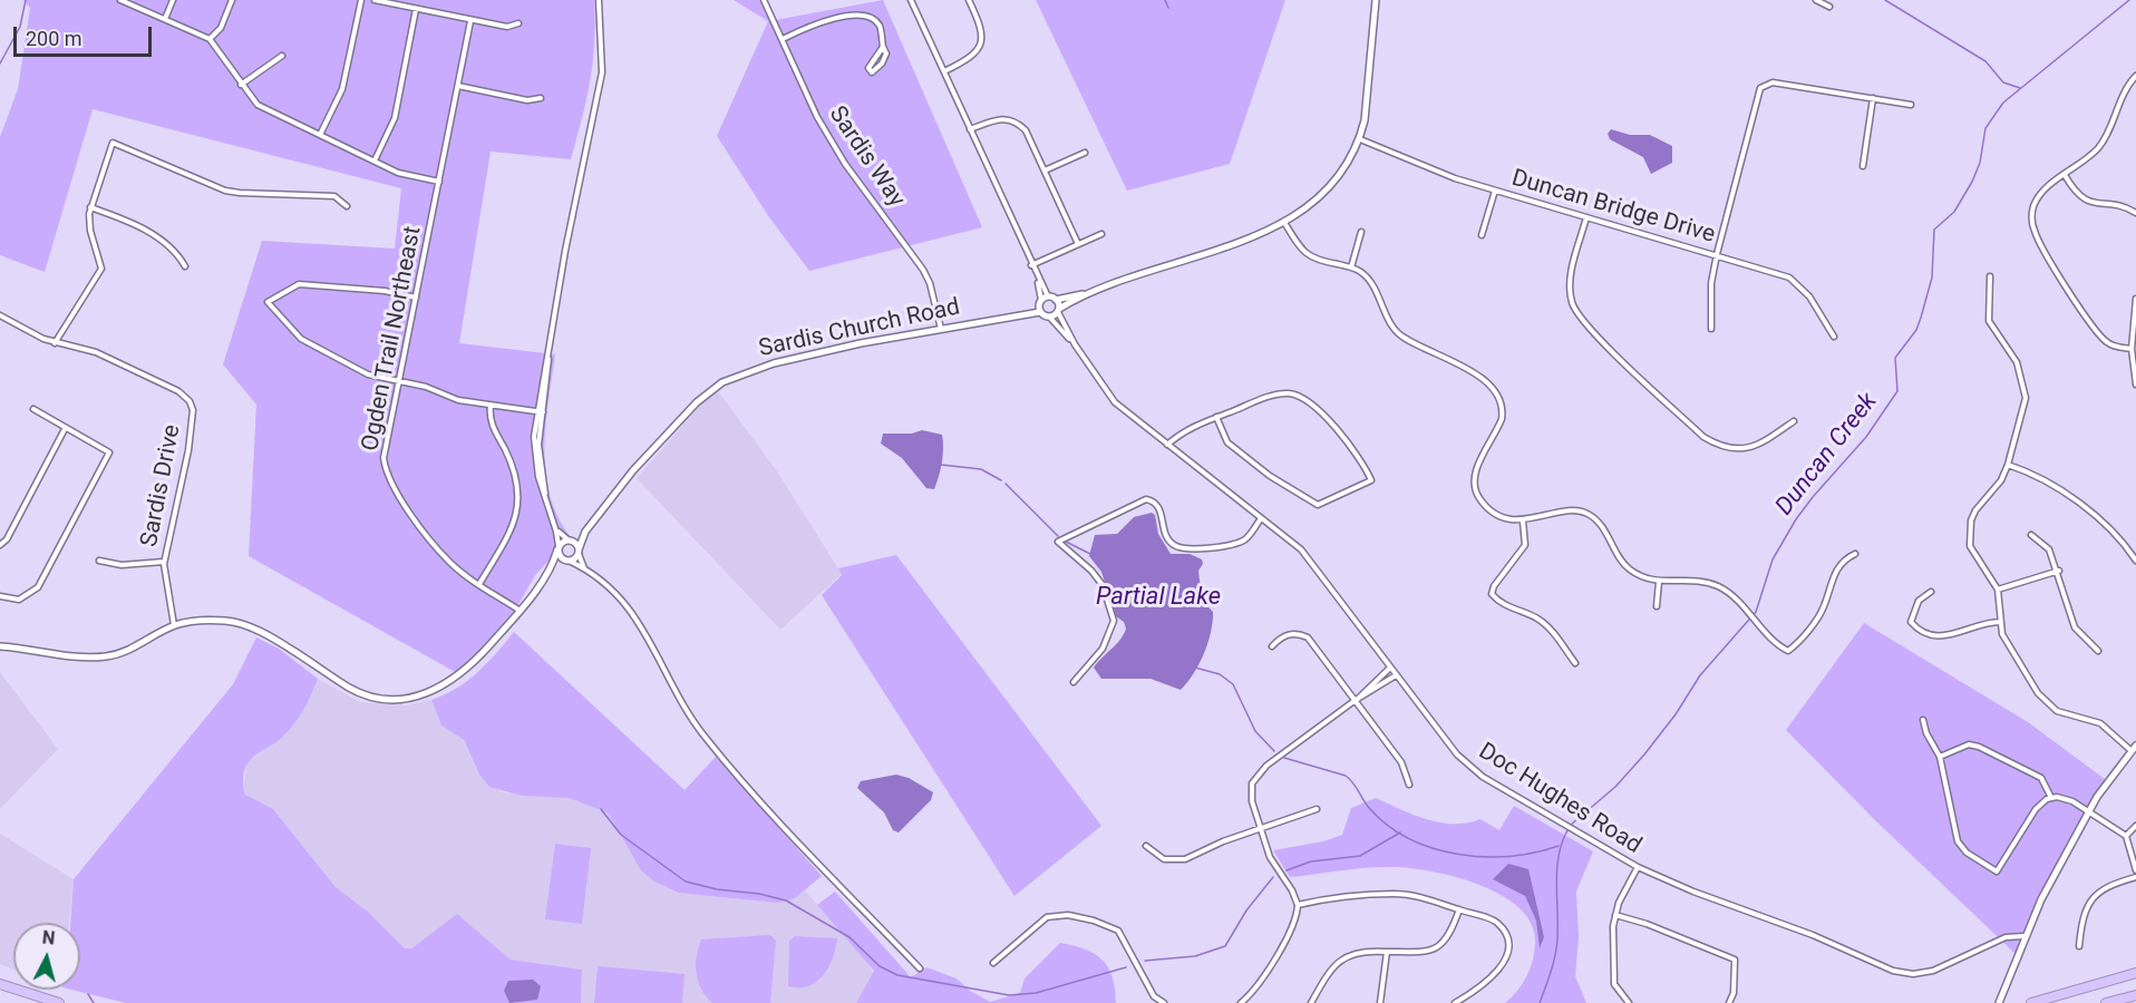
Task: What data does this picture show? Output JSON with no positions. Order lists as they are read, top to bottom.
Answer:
{
  "streets": {
    "street": [
      "Sardis Way",
      "Duncan Bridge Drive",
      "Sardis Church Road",
      "Ogden Trail Northeast",
      "Sardis Drive",
      "Doc Hughes Road"
    ]
  },
  "crossings": [
    ["Sardis Way", "Sardis Church Road"]
  ],
  "water": ["Duncan Creek", "Partial Lake"],
  "scale_bar": "200 m",
  "north": "top"
}
